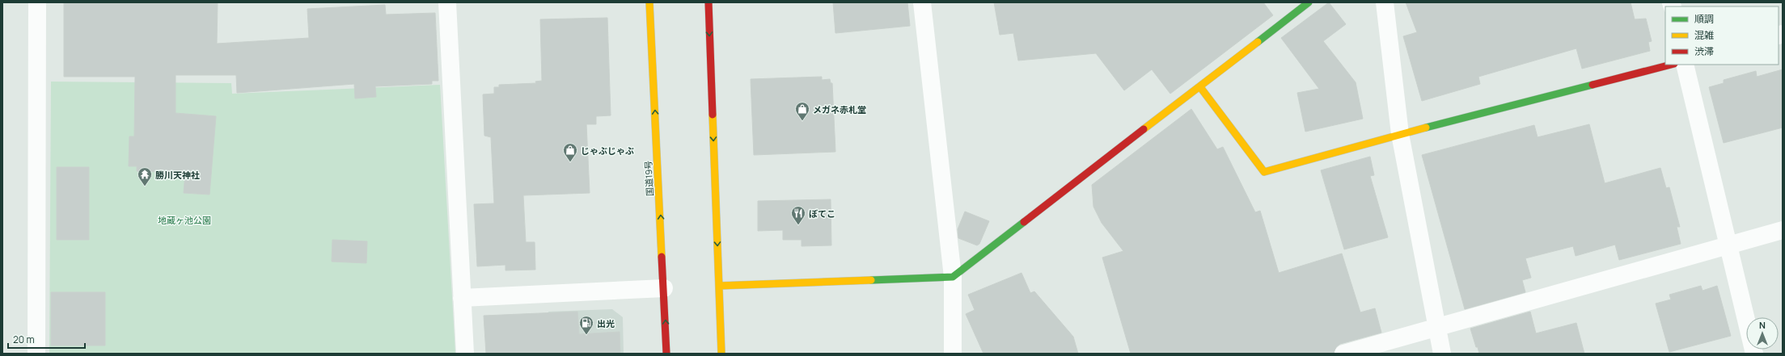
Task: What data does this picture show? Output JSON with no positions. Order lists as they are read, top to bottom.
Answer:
{
  "streets": {
    "main road": ["国道19号"]
  },
  "parks": ["地蔵ヶ池公園"],
  "places": {
    "shop": ["メガネ赤札堂", "じゃぶじゃぶ"],
    "temple": ["勝川天神社"],
    "restaurant": ["ぼてこ"],
    "fuel station": ["出光"]
  },
  "legend": ["順調", "混雑", "渋滞"],
  "scale_bar": "20 m",
  "north": "top"
}
